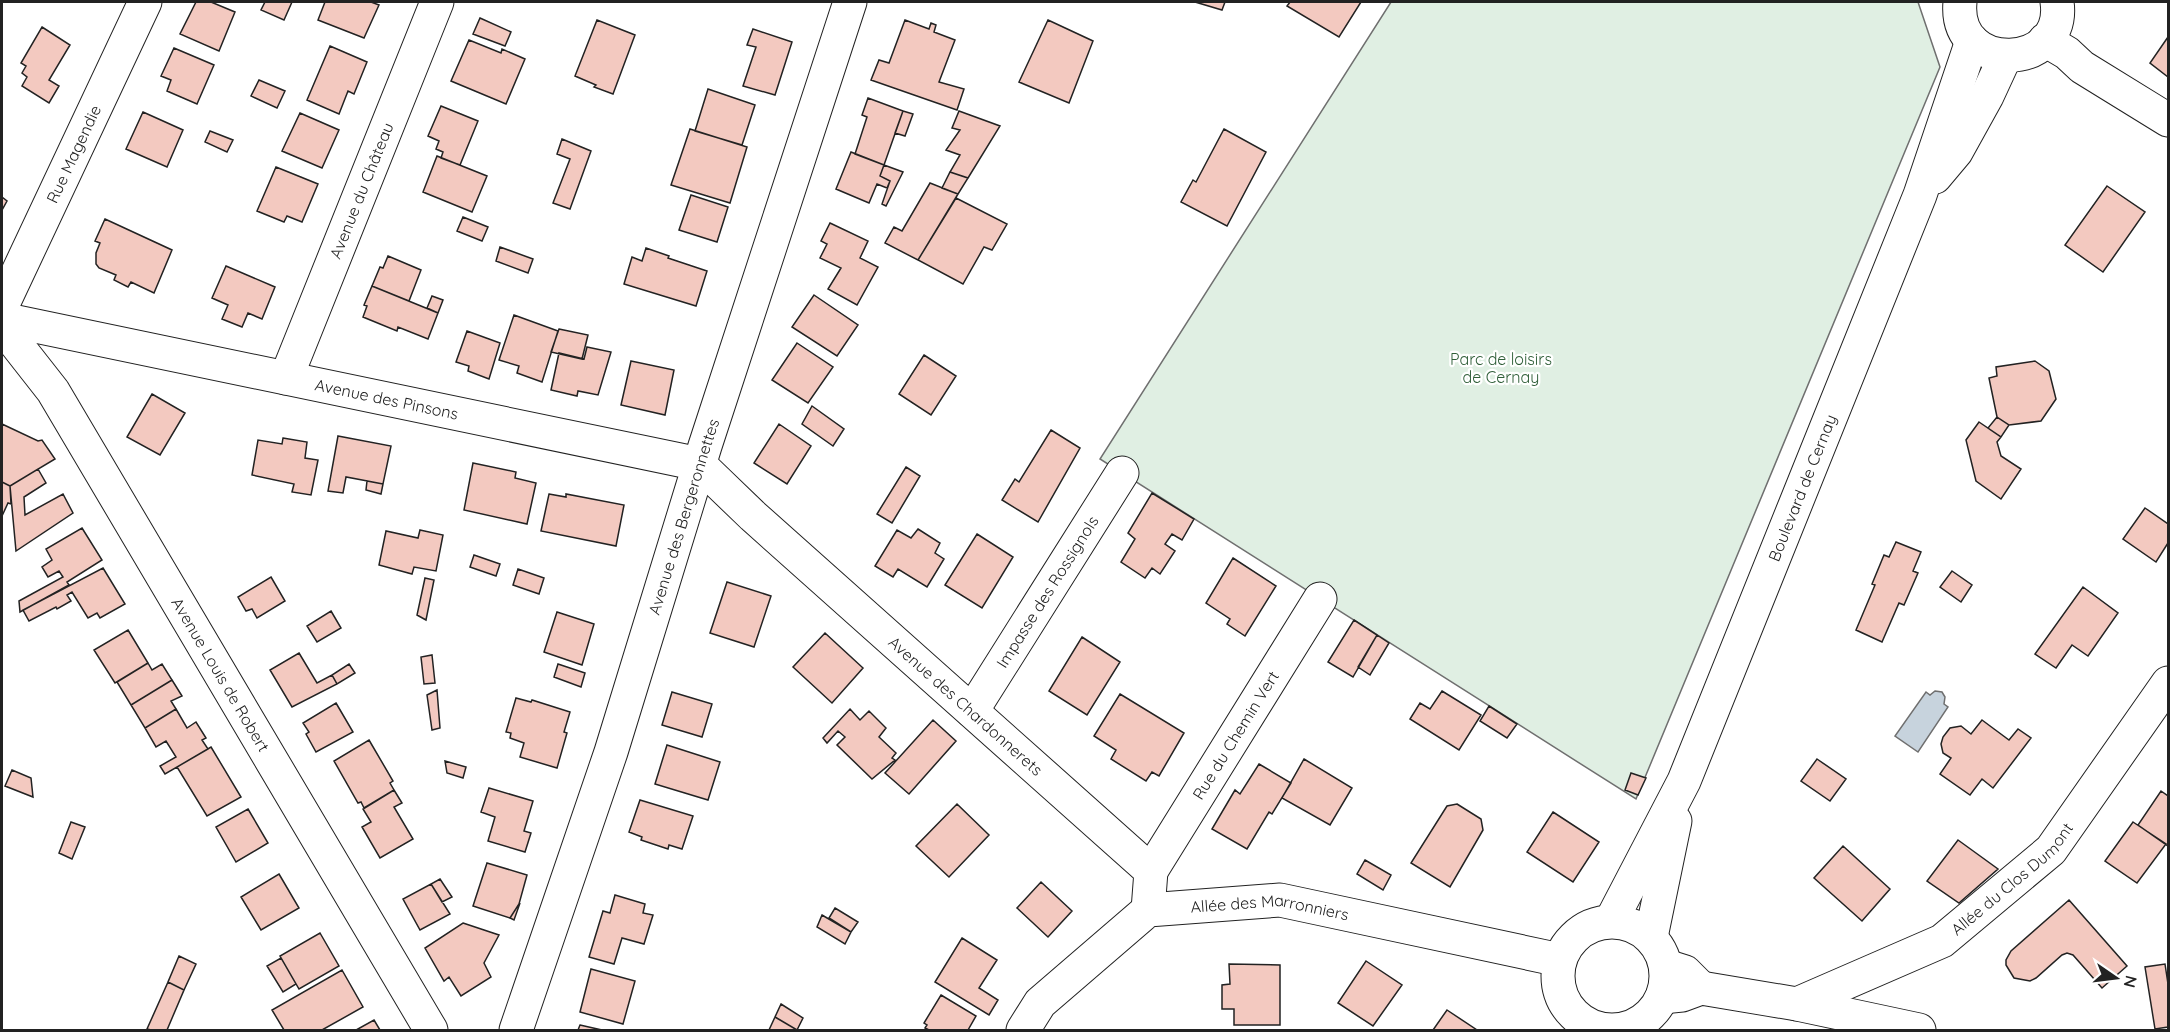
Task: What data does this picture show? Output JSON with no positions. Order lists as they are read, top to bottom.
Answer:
{
  "streets": {
    "street": [
      "Rue Magendie",
      "Avenue du Château",
      "Avenue des Pinsons",
      "Boulevard de Cernay",
      "Avenue des Bergeronnettes",
      "Impasse des Rossignols",
      "Avenue Louis de Robert",
      "Avenue des Chardonnerets",
      "Rue du Chemin Vert",
      "Allée du Clos Dumont",
      "Allée des Marronniers"
    ]
  },
  "crossings": [
    ["Avenue du Château", "Avenue des Pinsons"],
    ["Avenue des Pinsons", "Avenue des Bergeronnettes"],
    ["Avenue des Pinsons", "Avenue des Chardonnerets"],
    ["Boulevard de Cernay", "Allée des Marronniers"],
    ["Avenue des Bergeronnettes", "Avenue des Chardonnerets"],
    ["Impasse des Rossignols", "Avenue des Chardonnerets"],
    ["Avenue des Chardonnerets", "Rue du Chemin Vert"]
  ],
  "parks": ["Parc de loisirs de Cernay"],
  "north": "right"
}
